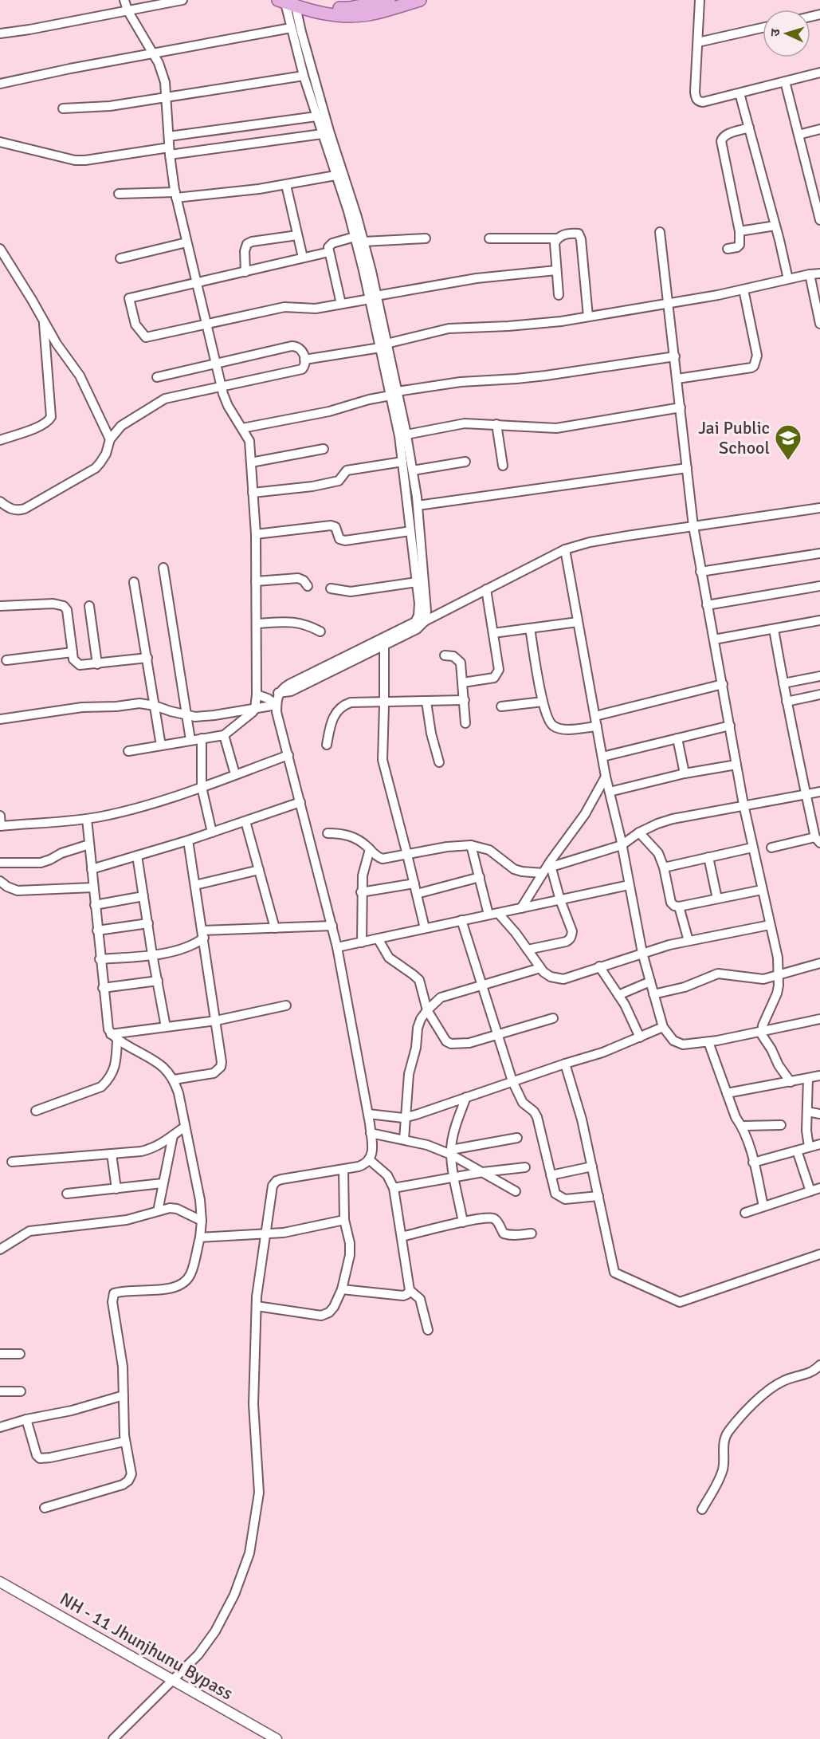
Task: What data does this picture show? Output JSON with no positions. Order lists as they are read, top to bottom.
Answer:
{
  "streets": {
    "street": ["NH - 11 Jhunjhunu Bypass"]
  },
  "places": {
    "school or university": ["Jai Public School"]
  },
  "north": "left"
}
